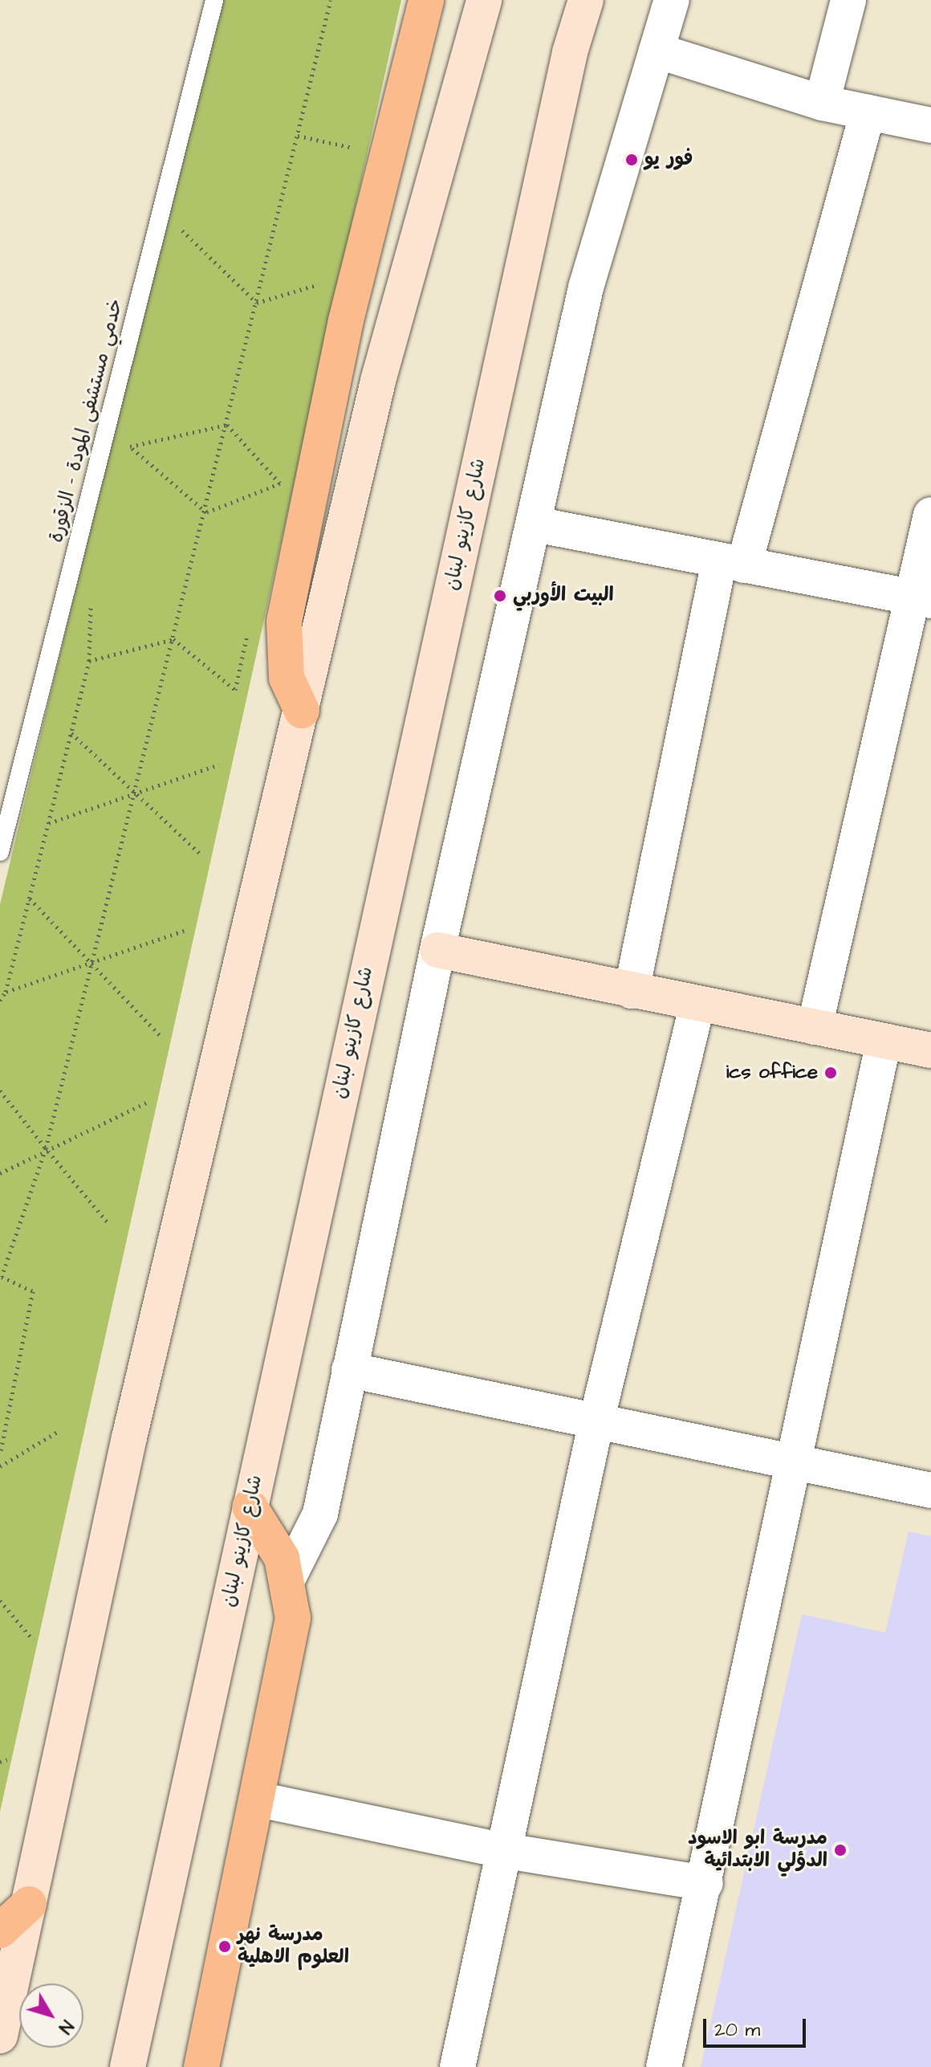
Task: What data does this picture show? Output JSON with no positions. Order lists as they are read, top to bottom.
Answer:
{
  "streets": {
    "main road": ["شارع كازينو لبنان"],
    "lane": ["خدمي مستشفى المودة - الزقورة"]
  },
  "places": [
    "فور يو",
    "البيت الأوربي",
    "ics office",
    "مدرسة ابو الاسود الدؤلي الابتدائية",
    "مدرسة نهر العلوم الاهلية"
  ],
  "scale_bar": "20 m",
  "north": "bottom right"
}
